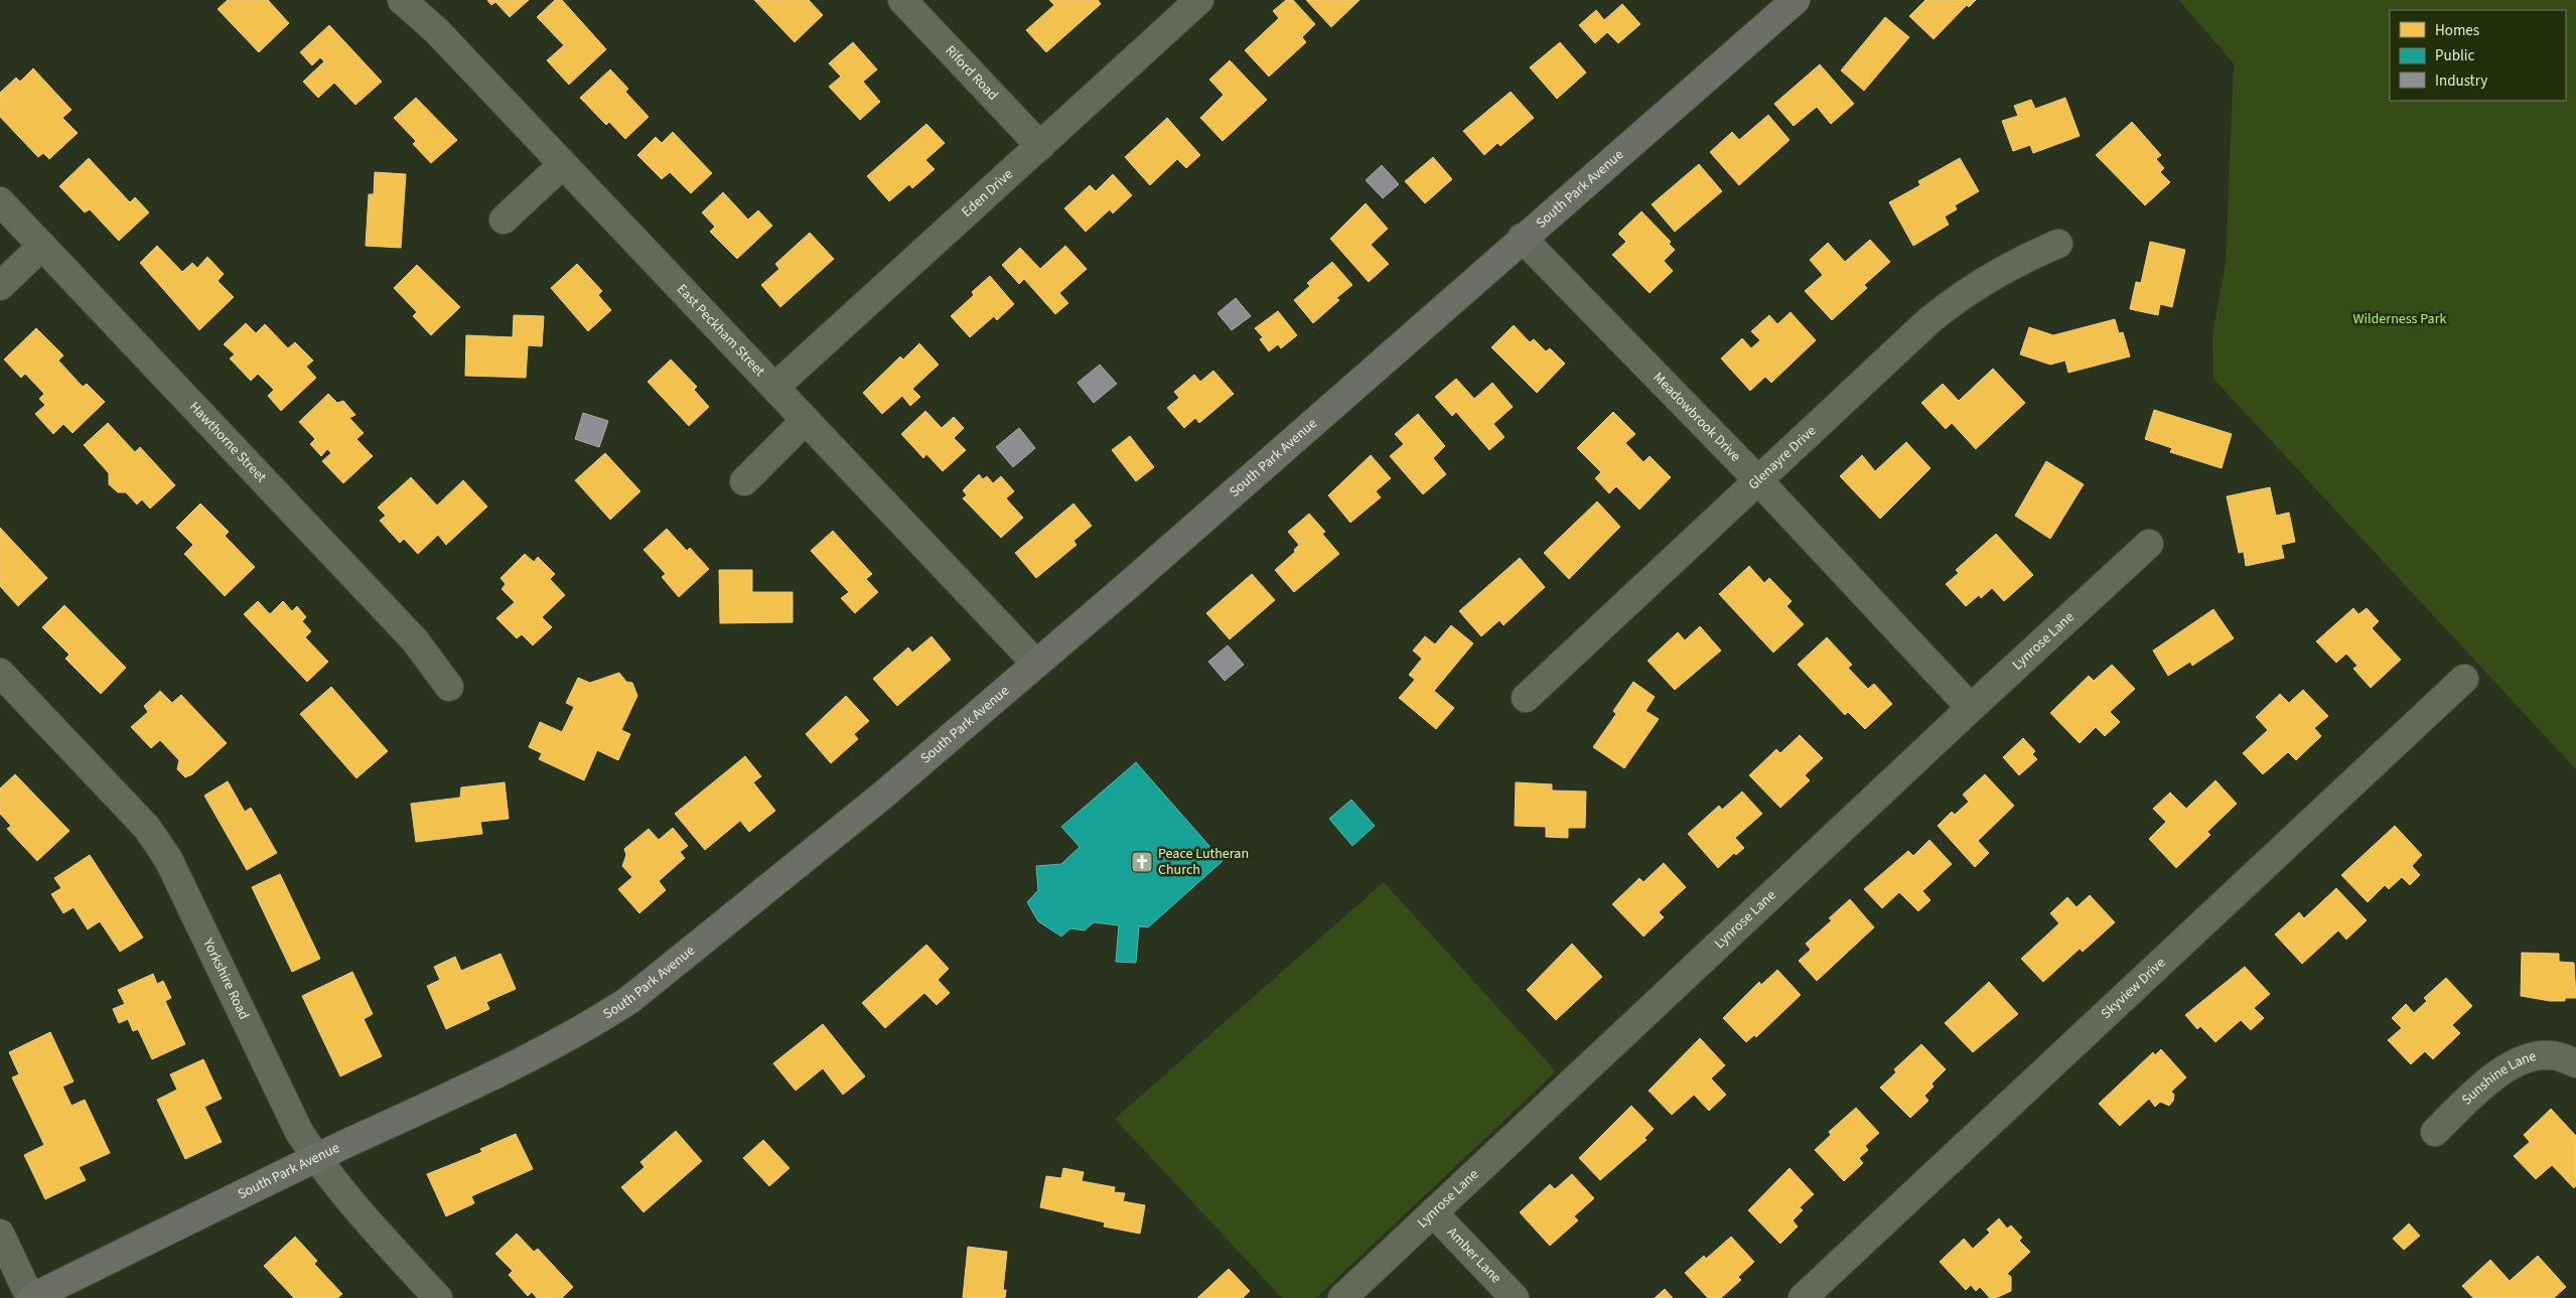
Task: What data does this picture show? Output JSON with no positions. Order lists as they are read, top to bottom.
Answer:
{
  "streets": {
    "main road": ["South Park Avenue"],
    "street": [
      "Riford Road",
      "Eden Drive",
      "East Peckham Street",
      "Meadowbrook Drive",
      "Hawthorne Street",
      "Glenayre Drive",
      "Lynrose Lane",
      "Yorkshire Road",
      "Skyview Drive",
      "Sunshine Lane",
      "Amber Lane"
    ]
  },
  "crossings": [
    ["Riford Road", "Eden Drive"],
    ["South Park Avenue", "East Peckham Street"],
    ["South Park Avenue", "Meadowbrook Drive"],
    ["South Park Avenue", "Yorkshire Road"],
    ["Eden Drive", "East Peckham Street"],
    ["Meadowbrook Drive", "Glenayre Drive"],
    ["Meadowbrook Drive", "Lynrose Lane"],
    ["Lynrose Lane", "Amber Lane"]
  ],
  "parks": ["Wilderness Park"],
  "places": {
    "church": ["Peace Lutheran Church"]
  },
  "legend": ["Homes", "Public", "Industry"]
}
